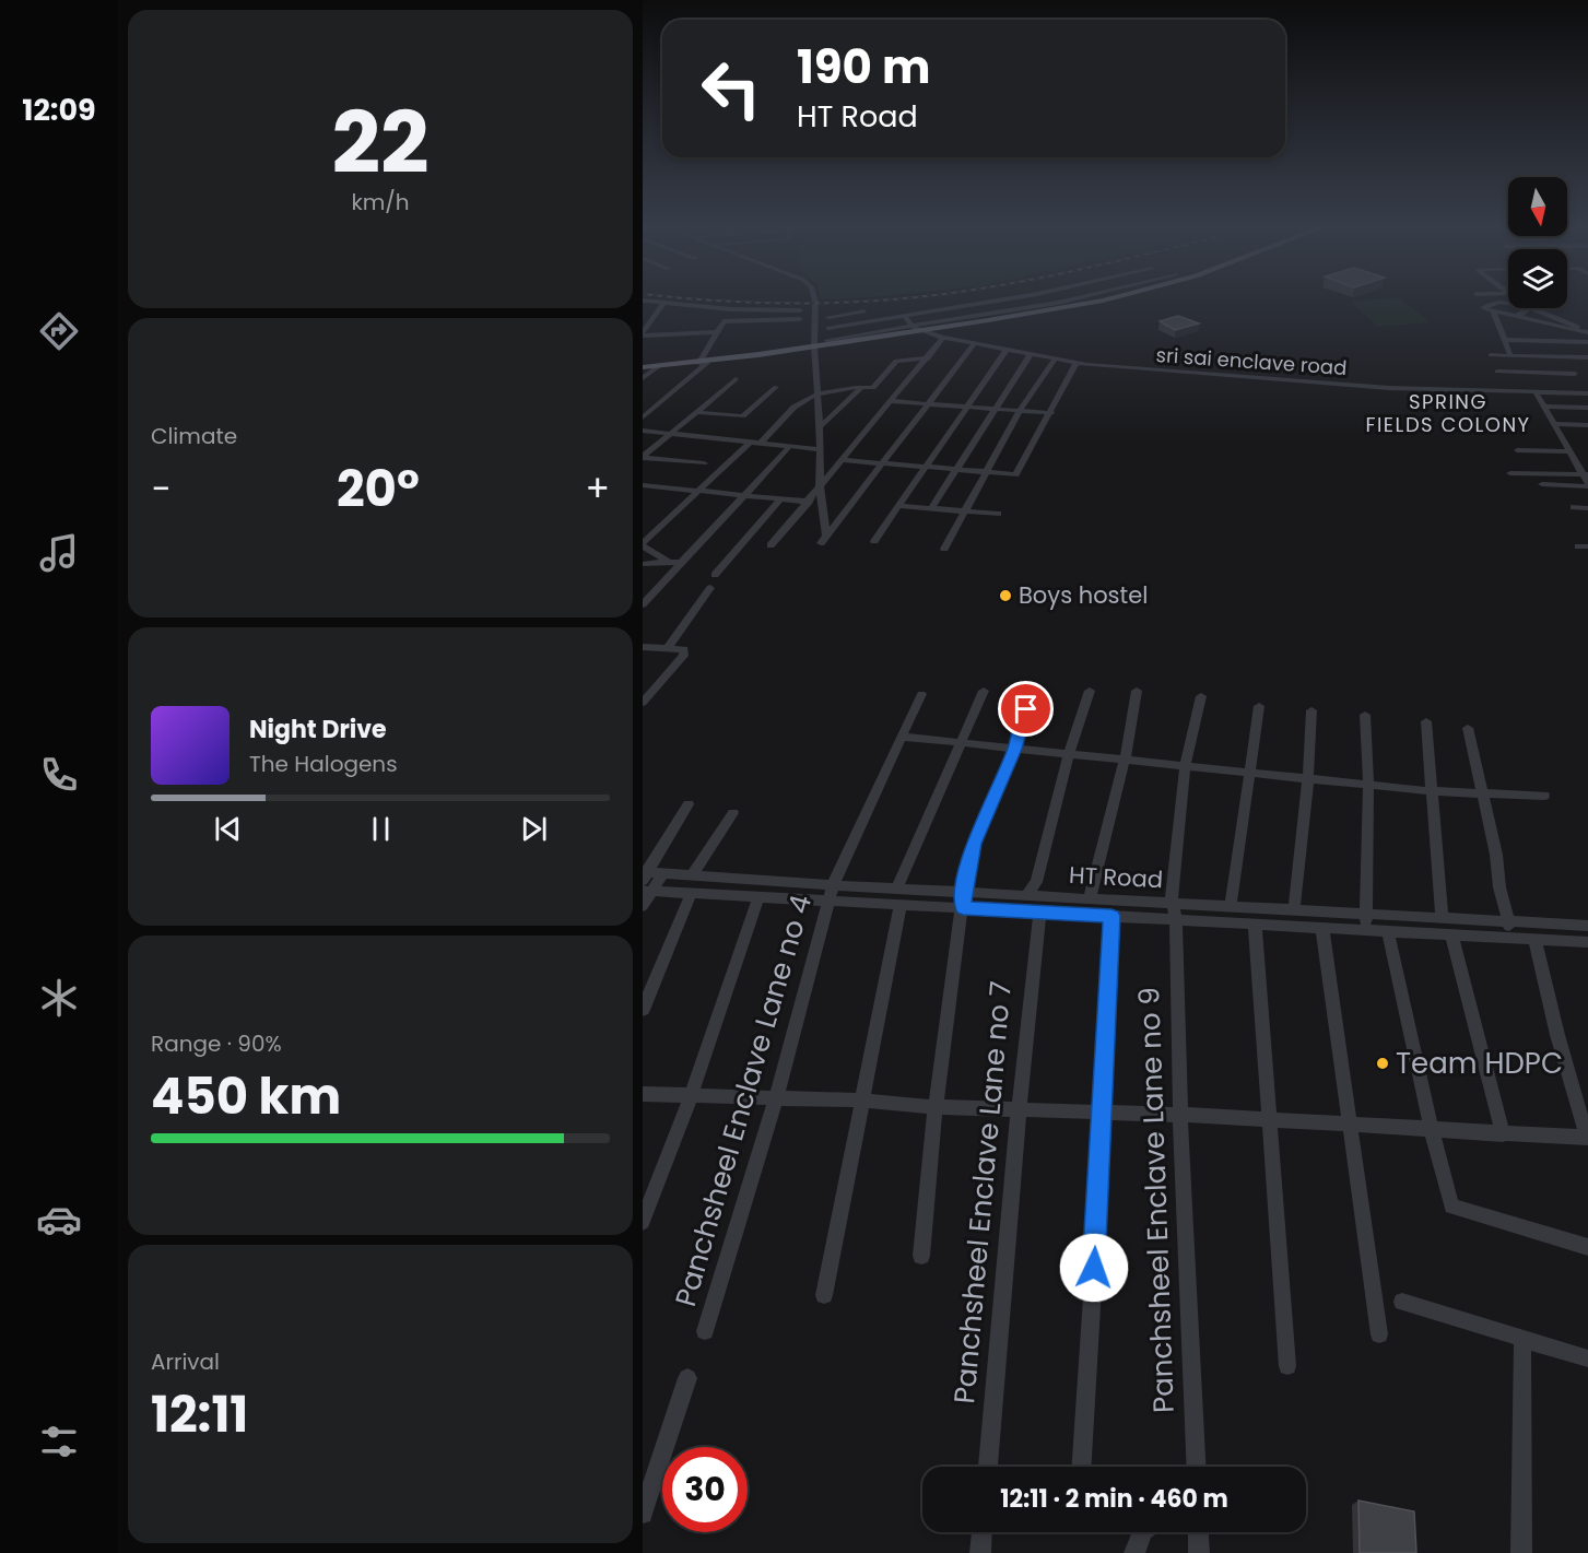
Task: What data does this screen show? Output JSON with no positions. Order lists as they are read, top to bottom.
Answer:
{
  "streets": {
    "street": [
      "sri sai enclave road",
      "HT Road",
      "Panchsheel Enclave Lane no 4",
      "Panchsheel Enclave Lane no 7",
      "Panchsheel Enclave Lane no 9"
    ]
  },
  "crossings": [
    ["HT Road", "Panchsheel Enclave Lane no 4"],
    ["HT Road", "Panchsheel Enclave Lane no 7"],
    ["HT Road", "Panchsheel Enclave Lane no 9"]
  ],
  "districts": ["SPRING FIELDS COLONY"],
  "places": ["Boys hostel", "Team HDPC"],
  "north": "bottom",
  "page": {
    "tabs": "12:09",
    "tile": [
      ["22", "km/h"],
      "Climate",
      ["Range · 90%", "450 km"],
      ["Arrival", "12:11"]
    ],
    "turn": ["190 m", "HT Road"],
    "heat": ["−", "20°", "+"],
    "song": ["Night Drive", "The Halogens"],
    "limit": "30",
    "trip": "12:11 · 2 min · 460 m"
  }
}
